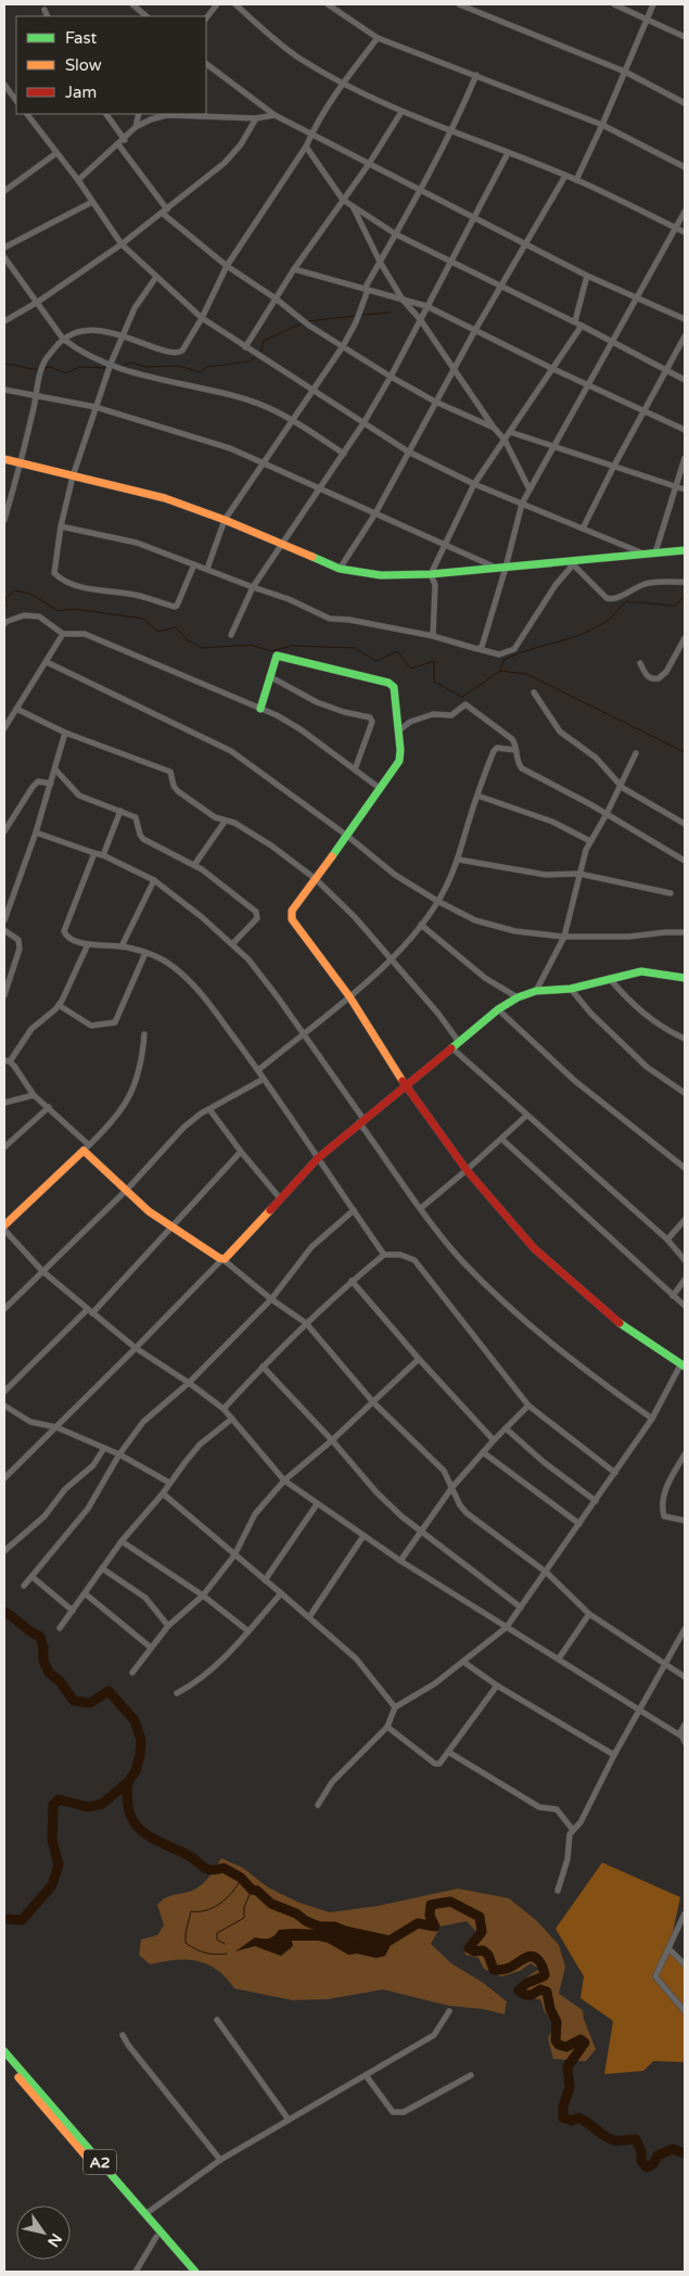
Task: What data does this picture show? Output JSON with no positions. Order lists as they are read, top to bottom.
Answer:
{
  "streets": {
    "main road": ["A2"]
  },
  "legend": ["Fast", "Slow", "Jam"],
  "north": "bottom right"
}
